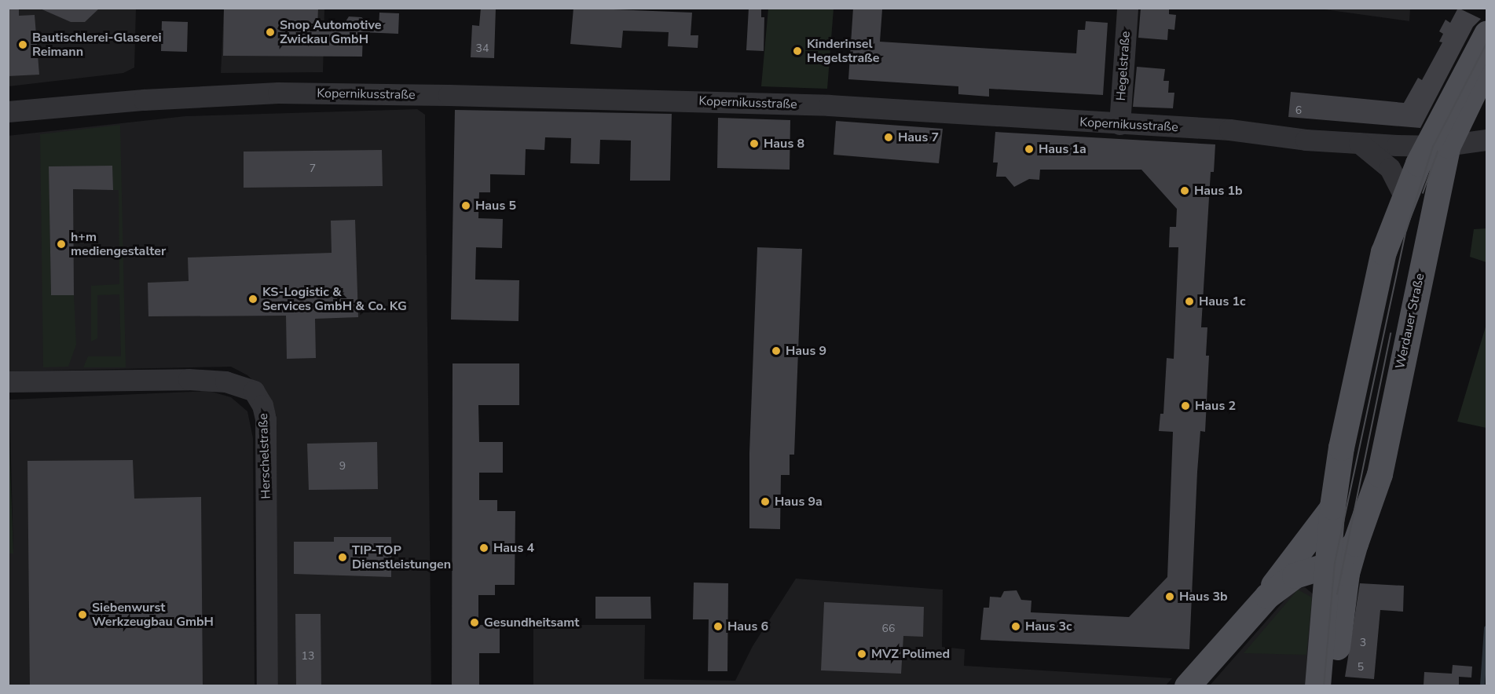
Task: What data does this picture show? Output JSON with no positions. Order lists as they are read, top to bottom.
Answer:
{
  "streets": {
    "main road": ["Werdauer Straße"],
    "street": ["Hegelstraße", "Kopernikusstraße", "Herschelstraße"]
  },
  "crossings": [
    ["Hegelstraße", "Kopernikusstraße"],
    ["Kopernikusstraße", "Werdauer Straße"]
  ],
  "places": [
    "Snop Automotive Zwickau GmbH",
    "Bautischlerei-Glaserei Reimann",
    "Kinderinsel Hegelstraße",
    "Haus 7",
    "Haus 8",
    "Haus 1a",
    "Haus 1b",
    "Haus 5",
    "h+m mediengestalter",
    "KS-Logistic & Services GmbH & Co. KG",
    "Haus 1c",
    "Haus 9",
    "Haus 2",
    "Haus 9a",
    "Haus 4",
    "TIP-TOP Dienstleistungen",
    "Haus 3b",
    "Siebenwurst Werkzeugbau GmbH",
    "Gesundheitsamt",
    "Haus 6",
    "Haus 3c",
    "MVZ Polimed"
  ],
  "house_numbers": [
    "34",
    "6",
    "7",
    "9",
    "66",
    "3",
    "13",
    "5"
  ]
}
